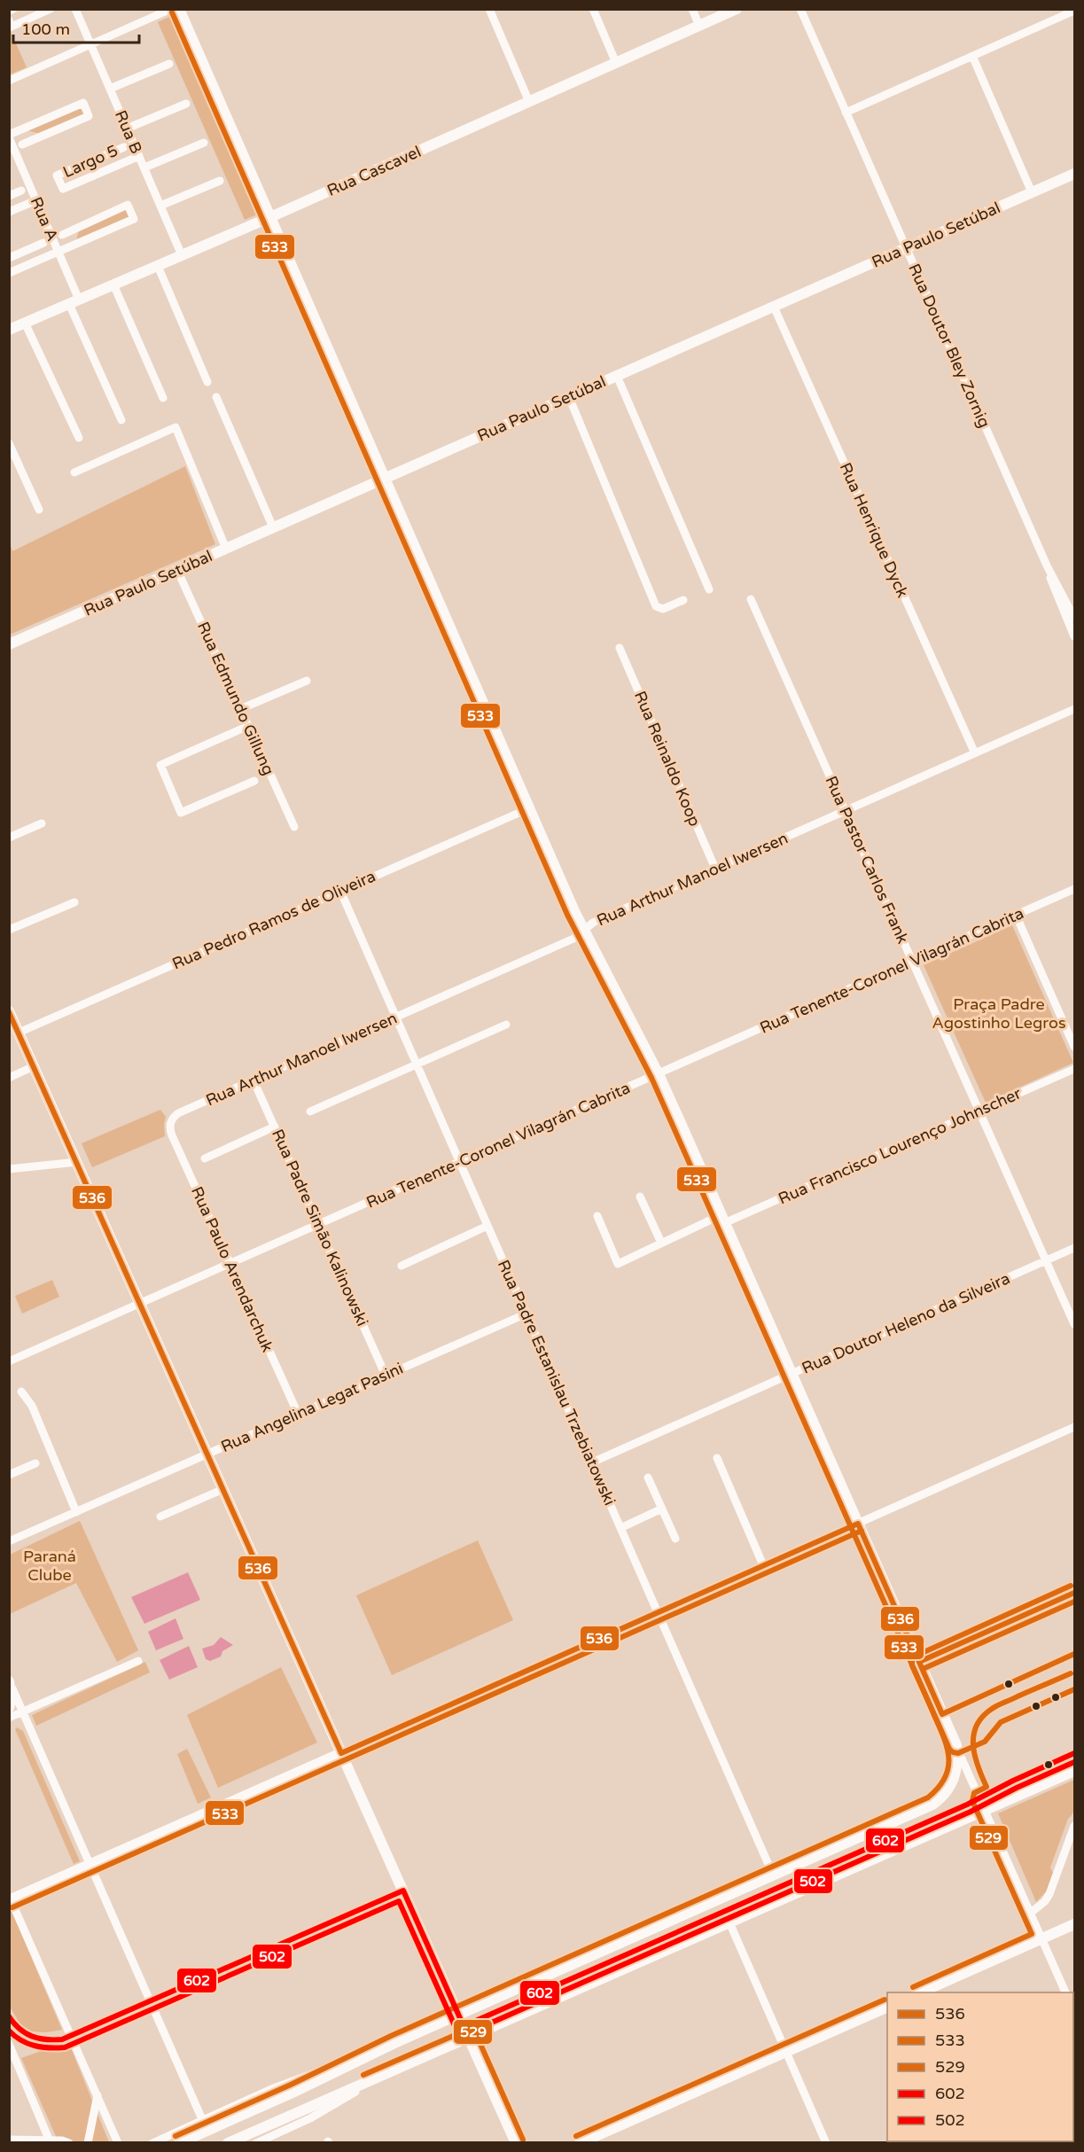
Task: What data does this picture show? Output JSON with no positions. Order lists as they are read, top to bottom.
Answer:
{
  "streets": {
    "main road": ["Rua Cascavel", "Rua Paulo Setúbal"],
    "street": [
      "Rua B",
      "Largo 5",
      "Rua A",
      "Rua Doutor Bley Zornig",
      "Rua Henrique Dyck",
      "Rua Edmundo Gillung",
      "Rua Reinaldo Koop",
      "Rua Pastor Carlos Frank",
      "Rua Arthur Manoel Iwersen",
      "Rua Pedro Ramos de Oliveira",
      "Rua Tenente-Coronel Vilagrán Cabrita",
      "Rua Francisco Lourenço Johnscher",
      "Rua Padre Simão Kalinowski",
      "Rua Paulo Arendarchuk",
      "Rua Doutor Heleno da Silveira",
      "Rua Padre Estanislau Trzebiatowski",
      "Rua Angelina Legat Pasini"
    ]
  },
  "crossings": [
    ["Rua B", "Largo 5"],
    ["Rua B", "Rua Cascavel"],
    ["Rua Cascavel", "Rua A"],
    ["Rua Paulo Setúbal", "Rua Doutor Bley Zornig"],
    ["Rua Paulo Setúbal", "Rua Henrique Dyck"],
    ["Rua Paulo Setúbal", "Rua Edmundo Gillung"],
    ["Rua Henrique Dyck", "Rua Arthur Manoel Iwersen"],
    ["Rua Reinaldo Koop", "Rua Arthur Manoel Iwersen"],
    ["Rua Pastor Carlos Frank", "Rua Arthur Manoel Iwersen"],
    ["Rua Pastor Carlos Frank", "Rua Tenente-Coronel Vilagrán Cabrita"],
    ["Rua Pastor Carlos Frank", "Rua Francisco Lourenço Johnscher"],
    ["Rua Pastor Carlos Frank", "Rua Doutor Heleno da Silveira"],
    ["Rua Arthur Manoel Iwersen", "Rua Padre Simão Kalinowski"],
    ["Rua Arthur Manoel Iwersen", "Rua Paulo Arendarchuk"],
    ["Rua Arthur Manoel Iwersen", "Rua Padre Estanislau Trzebiatowski"],
    ["Rua Pedro Ramos de Oliveira", "Rua Padre Estanislau Trzebiatowski"],
    ["Rua Tenente-Coronel Vilagrán Cabrita", "Rua Padre Simão Kalinowski"],
    ["Rua Tenente-Coronel Vilagrán Cabrita", "Rua Paulo Arendarchuk"],
    ["Rua Tenente-Coronel Vilagrán Cabrita", "Rua Padre Estanislau Trzebiatowski"],
    ["Rua Padre Simão Kalinowski", "Rua Angelina Legat Pasini"],
    ["Rua Paulo Arendarchuk", "Rua Angelina Legat Pasini"],
    ["Rua Doutor Heleno da Silveira", "Rua Padre Estanislau Trzebiatowski"],
    ["Rua Padre Estanislau Trzebiatowski", "Rua Angelina Legat Pasini"]
  ],
  "parks": ["Praça Padre Agostinho Legros", "Paraná Clube"],
  "lines": [
    "transit line 533",
    "transit line 536",
    "transit line 529",
    "transit line 602",
    "transit line 502"
  ],
  "legend": [
    "536",
    "533",
    "529",
    "602",
    "502"
  ],
  "scale_bar": "100 m"
}
